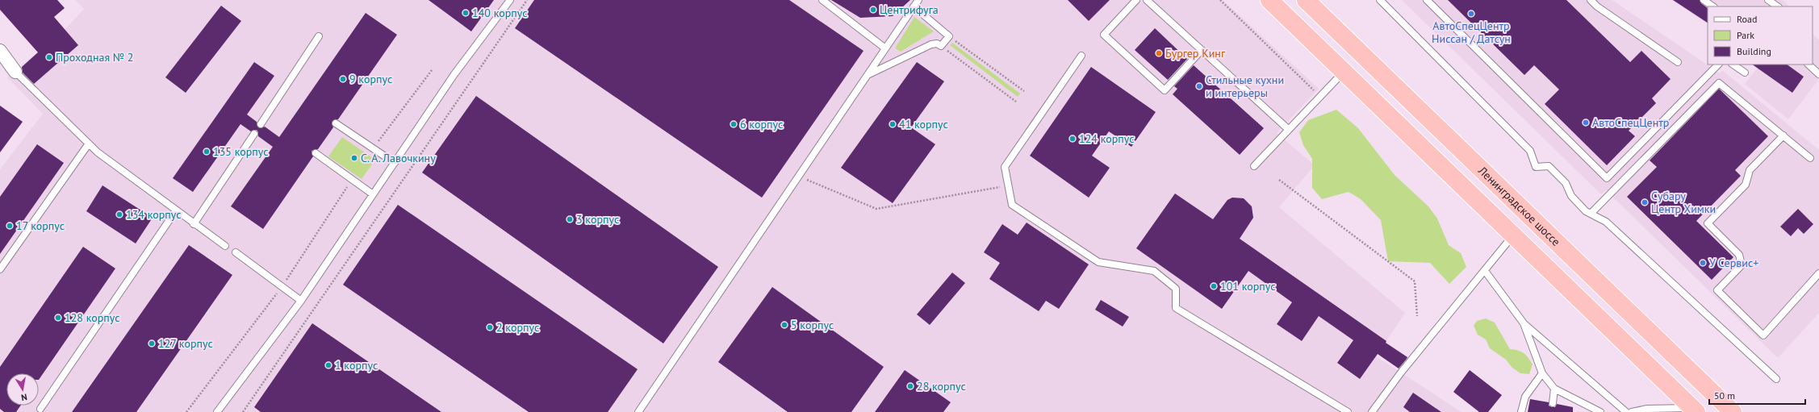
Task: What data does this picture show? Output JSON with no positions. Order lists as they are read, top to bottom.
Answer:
{
  "streets": {
    "highway": ["Ленинградское шоссе"]
  },
  "places": [
    "Центрифуга",
    "140 корпус",
    "АвтоСпецЦентр Ниссан / Датсун",
    "Бургер Кинг",
    "Проходная № 2",
    "9 корпус",
    "Стильные кухни и интерьеры",
    "АвтоСпецЦентр",
    "6 корпус",
    "41 корпус",
    "124 корпус",
    "135 корпус",
    "С. А. Лавочкину",
    "Субару Центр Химки",
    "134 корпус",
    "3 корпус",
    "17 корпус",
    "У Сервис+",
    "101 корпус",
    "128 корпус",
    "5 корпус",
    "2 корпус",
    "127 корпус",
    "1 корпус",
    "28 корпус"
  ],
  "legend": ["Road", "Park", "Building"],
  "scale_bar": "50 m",
  "north": "bottom"
}
